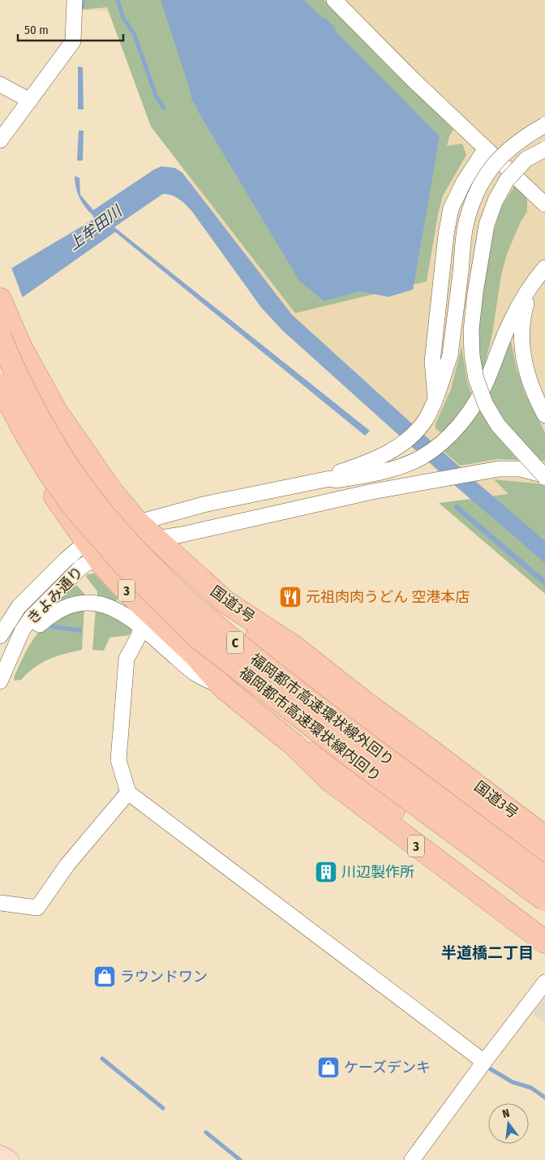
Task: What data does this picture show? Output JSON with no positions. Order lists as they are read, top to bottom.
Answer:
{
  "streets": {
    "highway": [
      "3",
      "国道3号",
      "C",
      "福岡都市高速環状線外回り",
      "福岡都市高速環状線内回り"
    ],
    "street": ["きよみ通り"]
  },
  "crossings": [
    ["3", "きよみ通り"],
    ["福岡都市高速環状線外回り", "福岡都市高速環状線内回り"]
  ],
  "districts": ["半道橋二丁目"],
  "water": ["上牟田川"],
  "places": {
    "restaurant": ["元祖肉肉うどん 空港本店"],
    "building": ["川辺製作所"],
    "shop": ["ラウンドワン", "ケーズデンキ"]
  },
  "scale_bar": "50 m",
  "north": "top"
}
